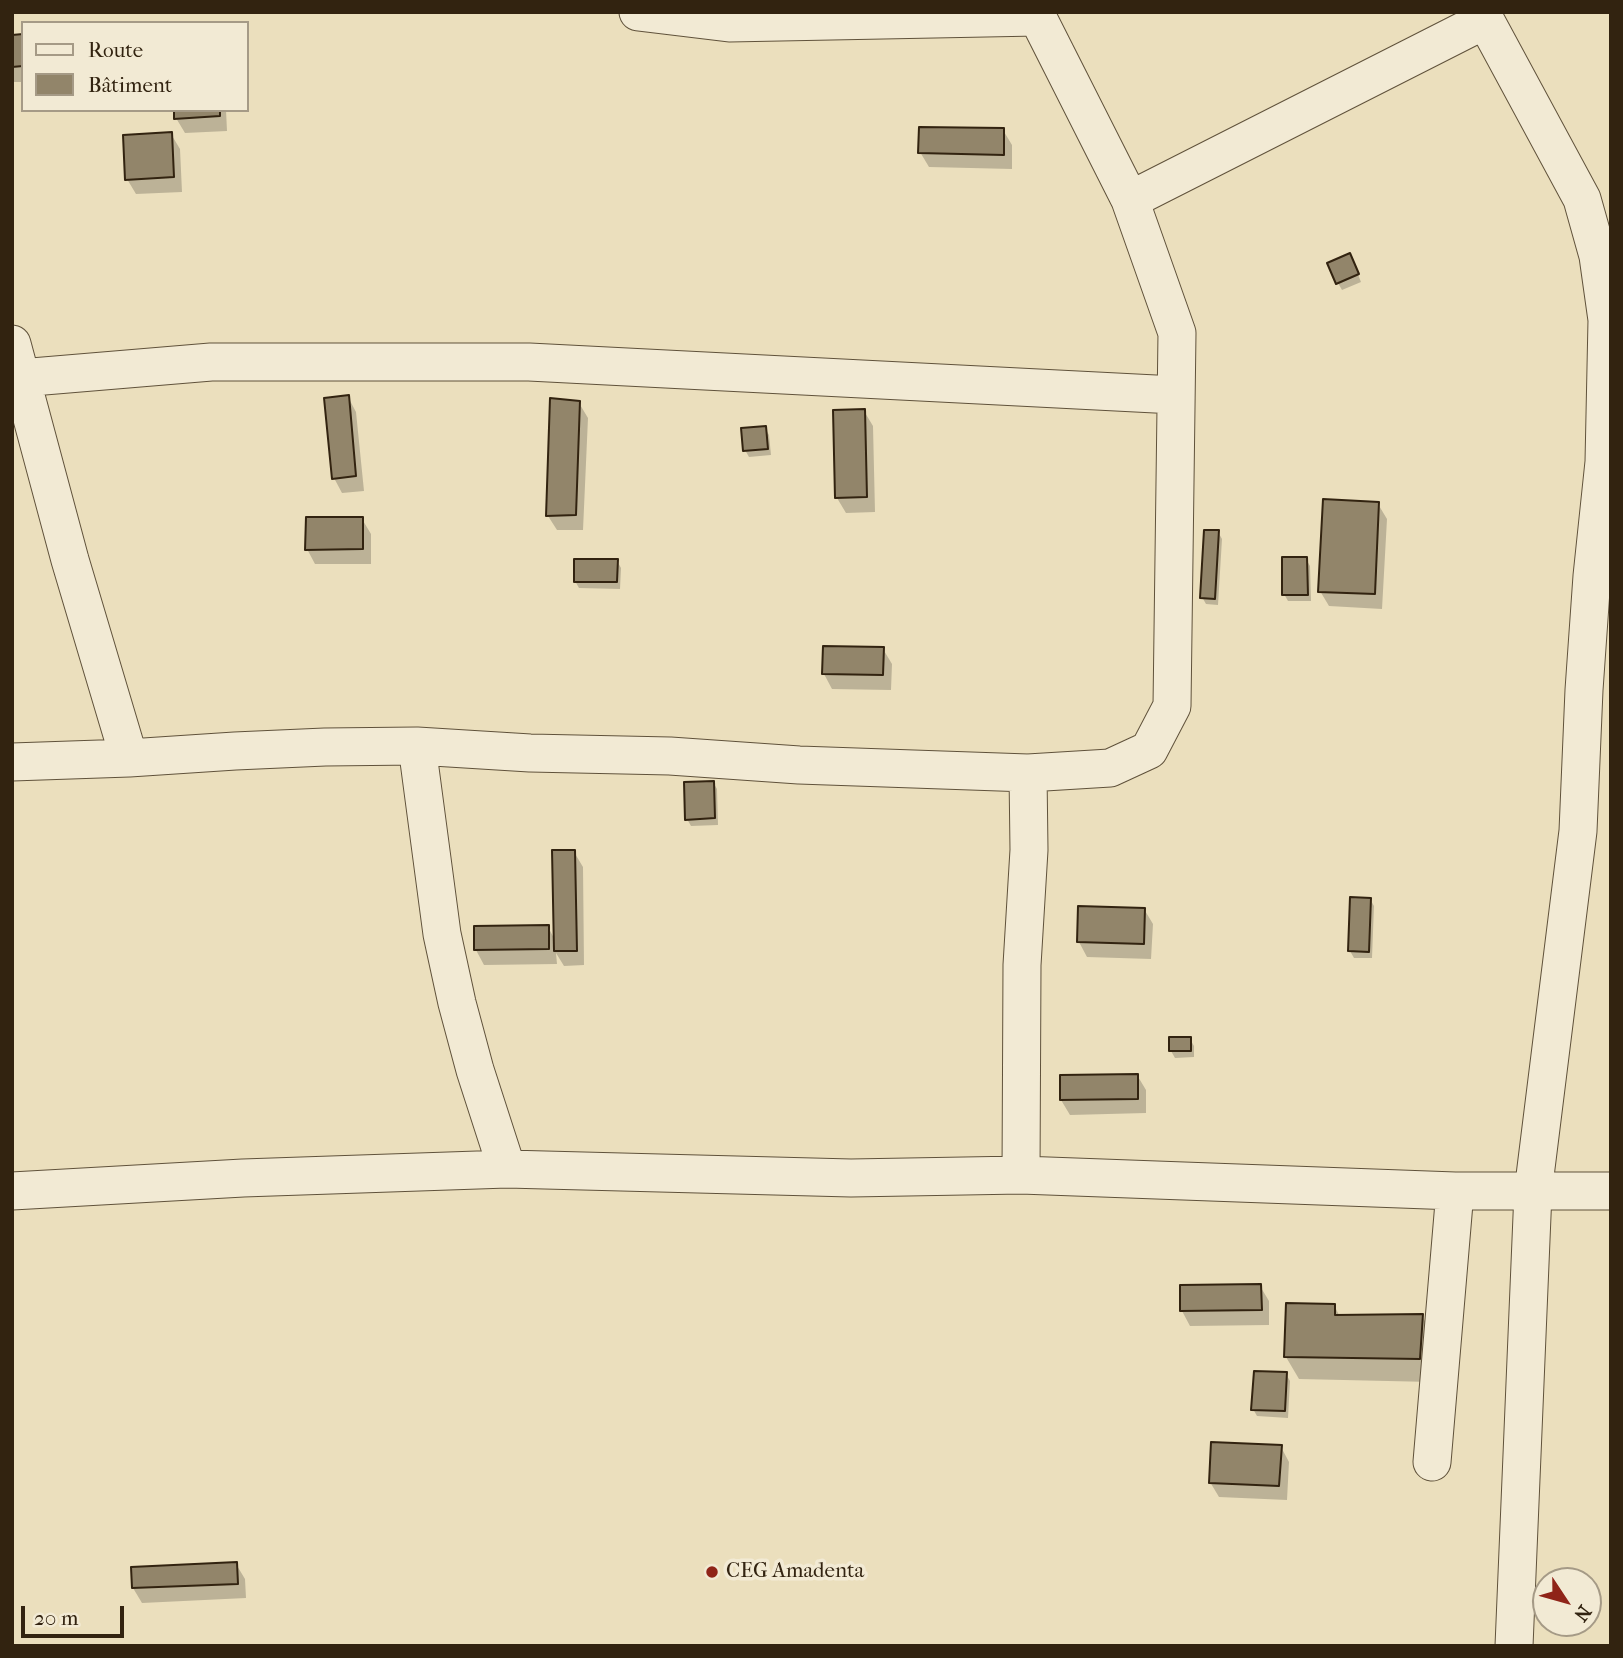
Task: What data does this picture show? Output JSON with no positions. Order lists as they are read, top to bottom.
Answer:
{
  "places": ["CEG Amadenta"],
  "legend": ["Route", "Bâtiment"],
  "scale_bar": "20 m",
  "north": "bottom right"
}
